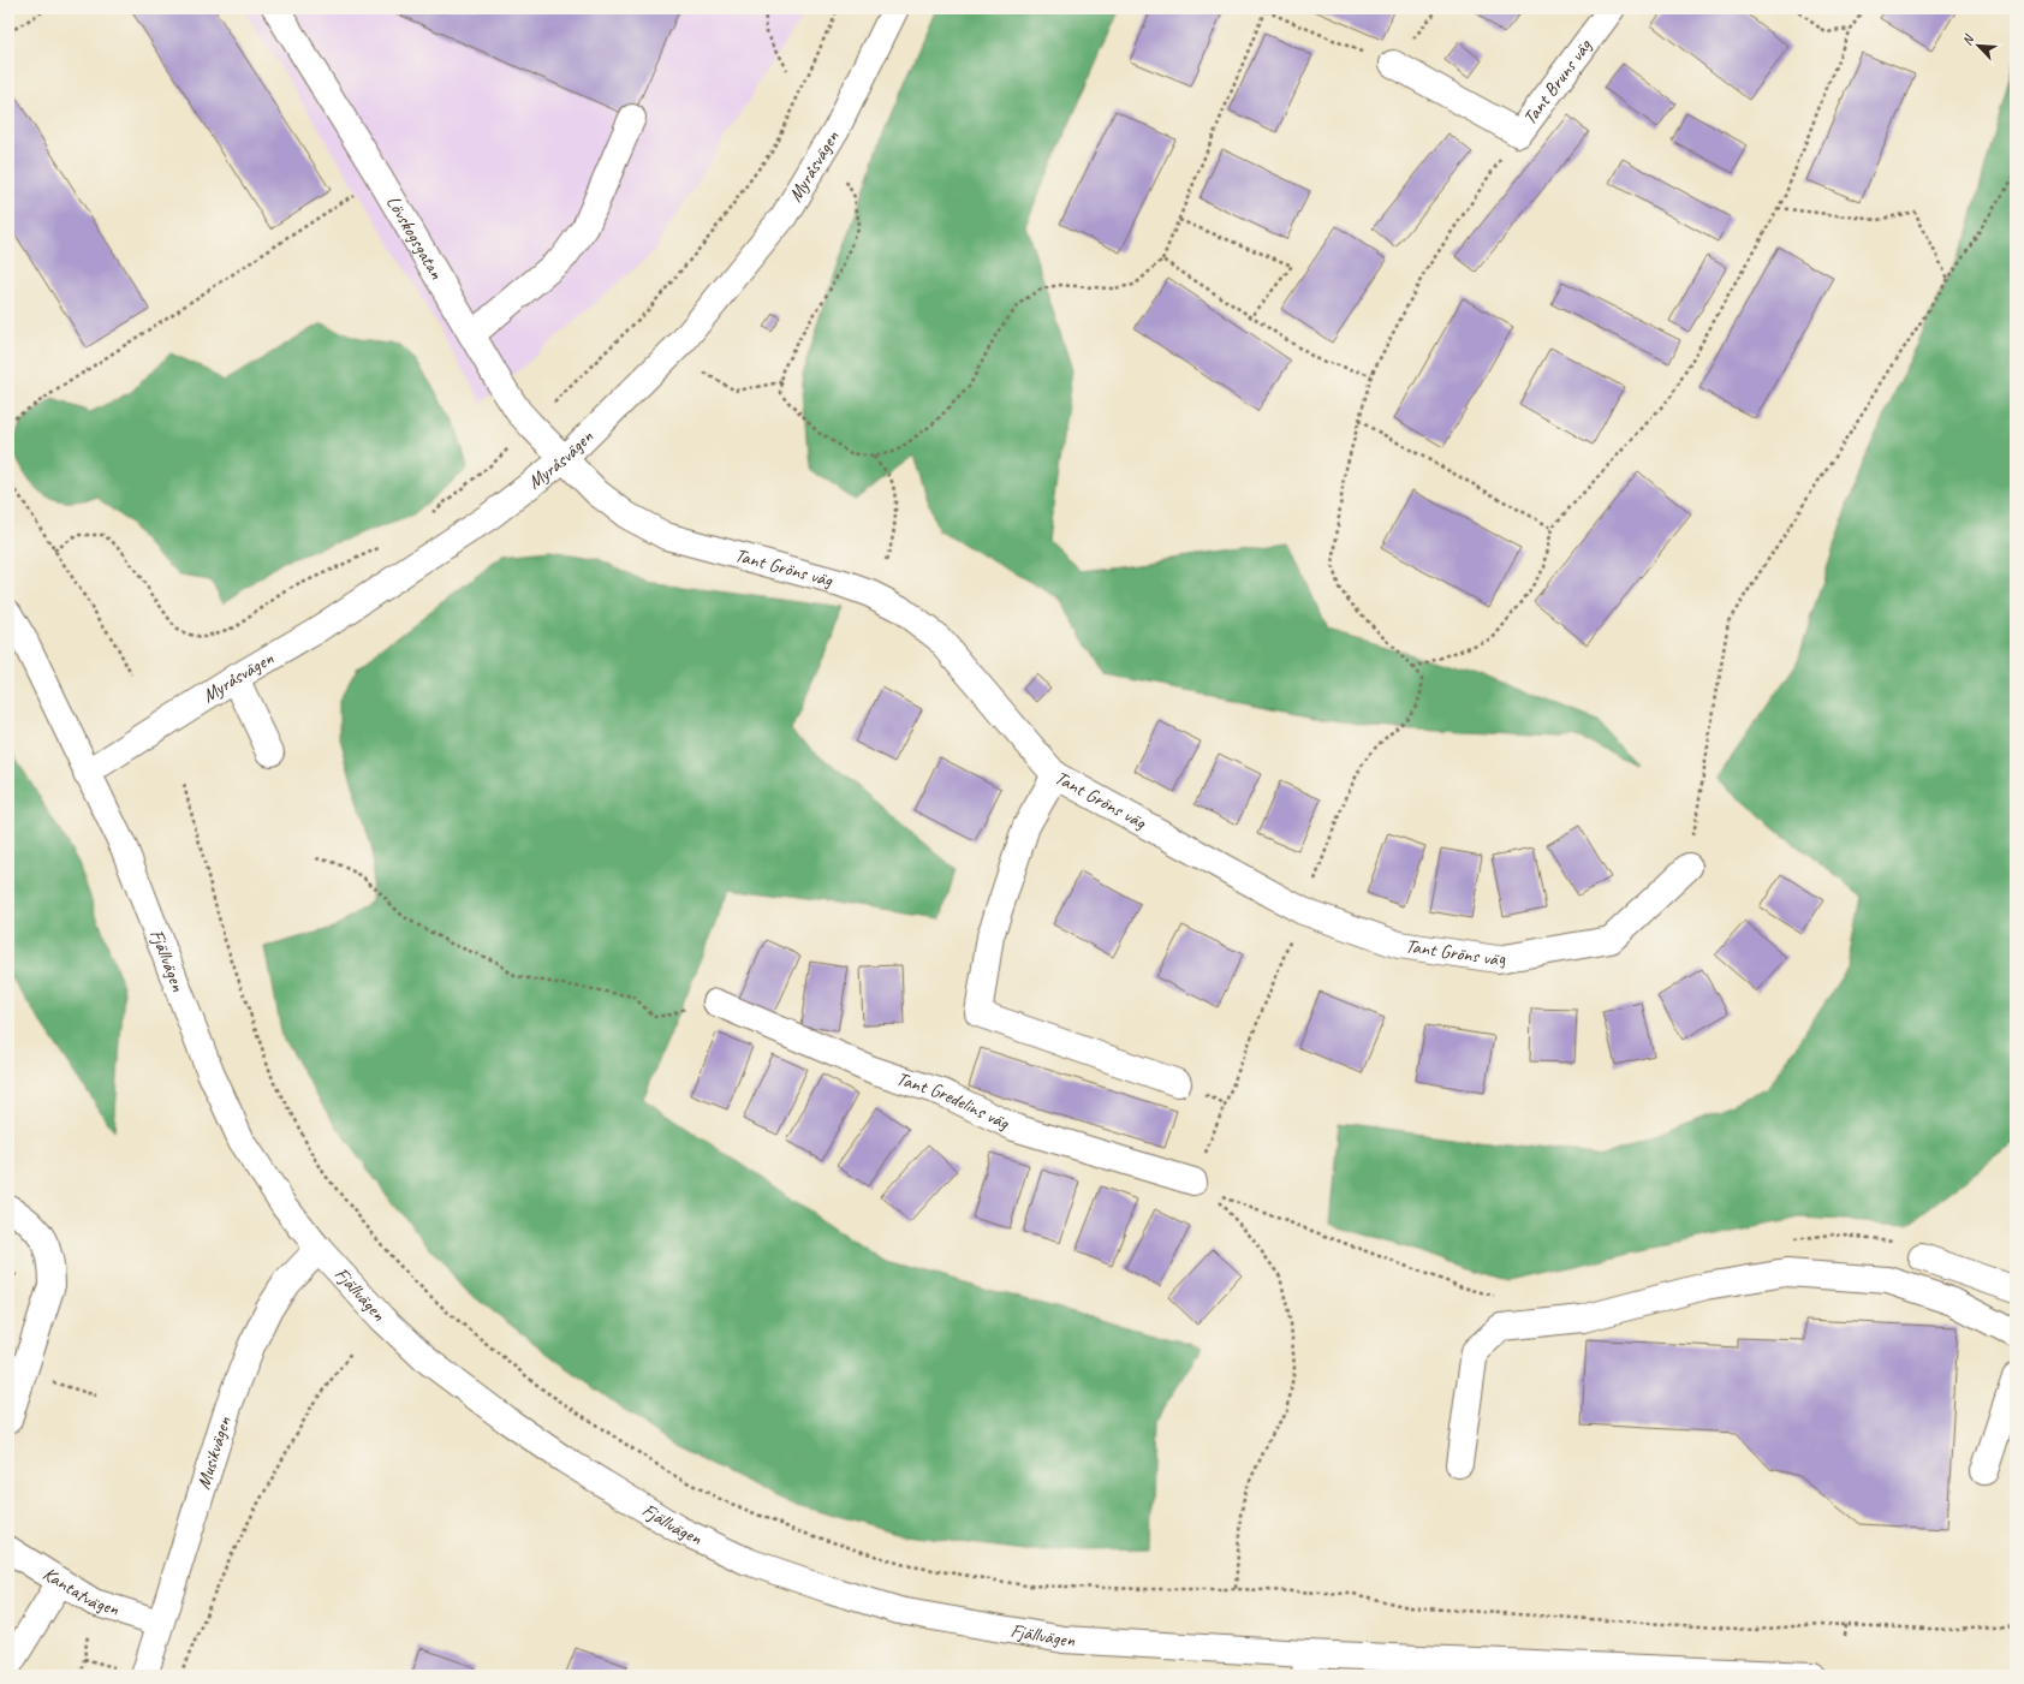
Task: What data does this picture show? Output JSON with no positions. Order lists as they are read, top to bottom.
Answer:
{
  "streets": {
    "street": [
      "Tant Bruns väg",
      "Myråsvägen",
      "Lövskogsgatan",
      "Tant Gröns väg",
      "Fjällvägen",
      "Tant Gredelins väg",
      "Musikvägen",
      "Kantatvägen"
    ]
  },
  "crossings": [
    ["Myråsvägen", "Lövskogsgatan"],
    ["Myråsvägen", "Tant Gröns väg"],
    ["Myråsvägen", "Fjällvägen"],
    ["Lövskogsgatan", "Tant Gröns väg"],
    ["Fjällvägen", "Musikvägen"],
    ["Musikvägen", "Kantatvägen"]
  ],
  "north": "top left"
}
